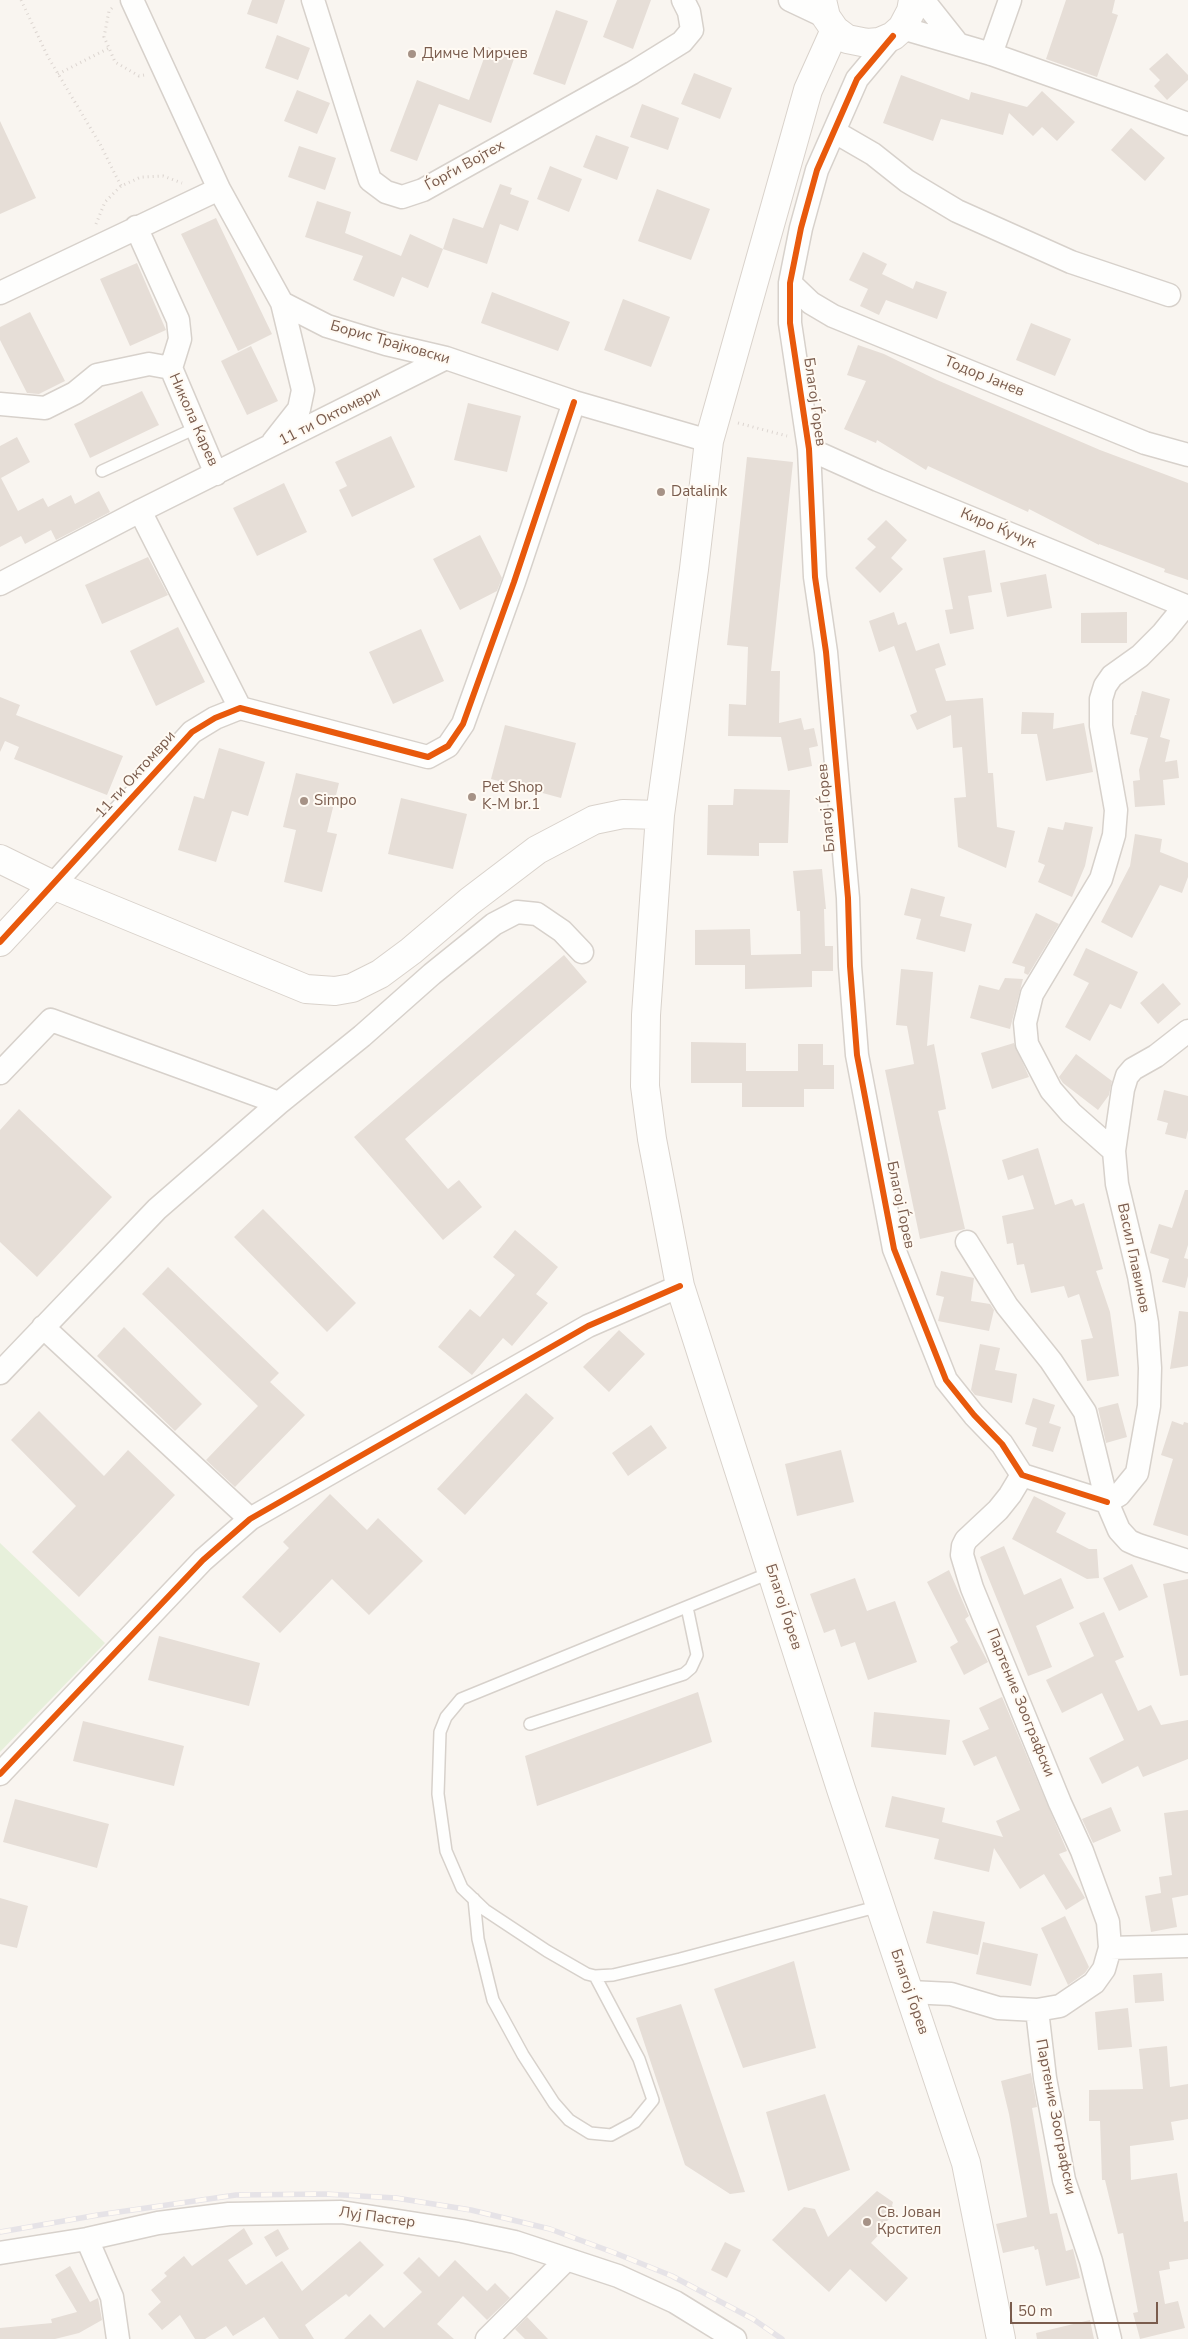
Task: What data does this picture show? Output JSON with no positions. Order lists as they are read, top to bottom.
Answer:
{
  "streets": {
    "main road": ["Благој Ѓорев"],
    "street": [
      "Ѓорѓи Војтех",
      "Борис Трајковски",
      "Тодор Јанев",
      "11 ти Октомври",
      "Никола Карев",
      "Киро Ќучук",
      "Васил Главинов",
      "Партение Зоографски",
      "Луј Пастер"
    ]
  },
  "crossings": [
    ["Борис Трајковски", "Благој Ѓорев"],
    ["Борис Трајковски", "11 ти Октомври"],
    ["Тодор Јанев", "Благој Ѓорев"],
    ["Благој Ѓорев", "Киро Ќучук"],
    ["Благој Ѓорев", "Партение Зоографски"],
    ["11 ти Октомври", "Никола Карев"]
  ],
  "places": [
    "Димче Мирчев",
    "Datalink",
    "Pet Shop K-M br.1",
    "Simpo",
    "Св. Јован Крстител"
  ],
  "scale_bar": "50 m"
}
